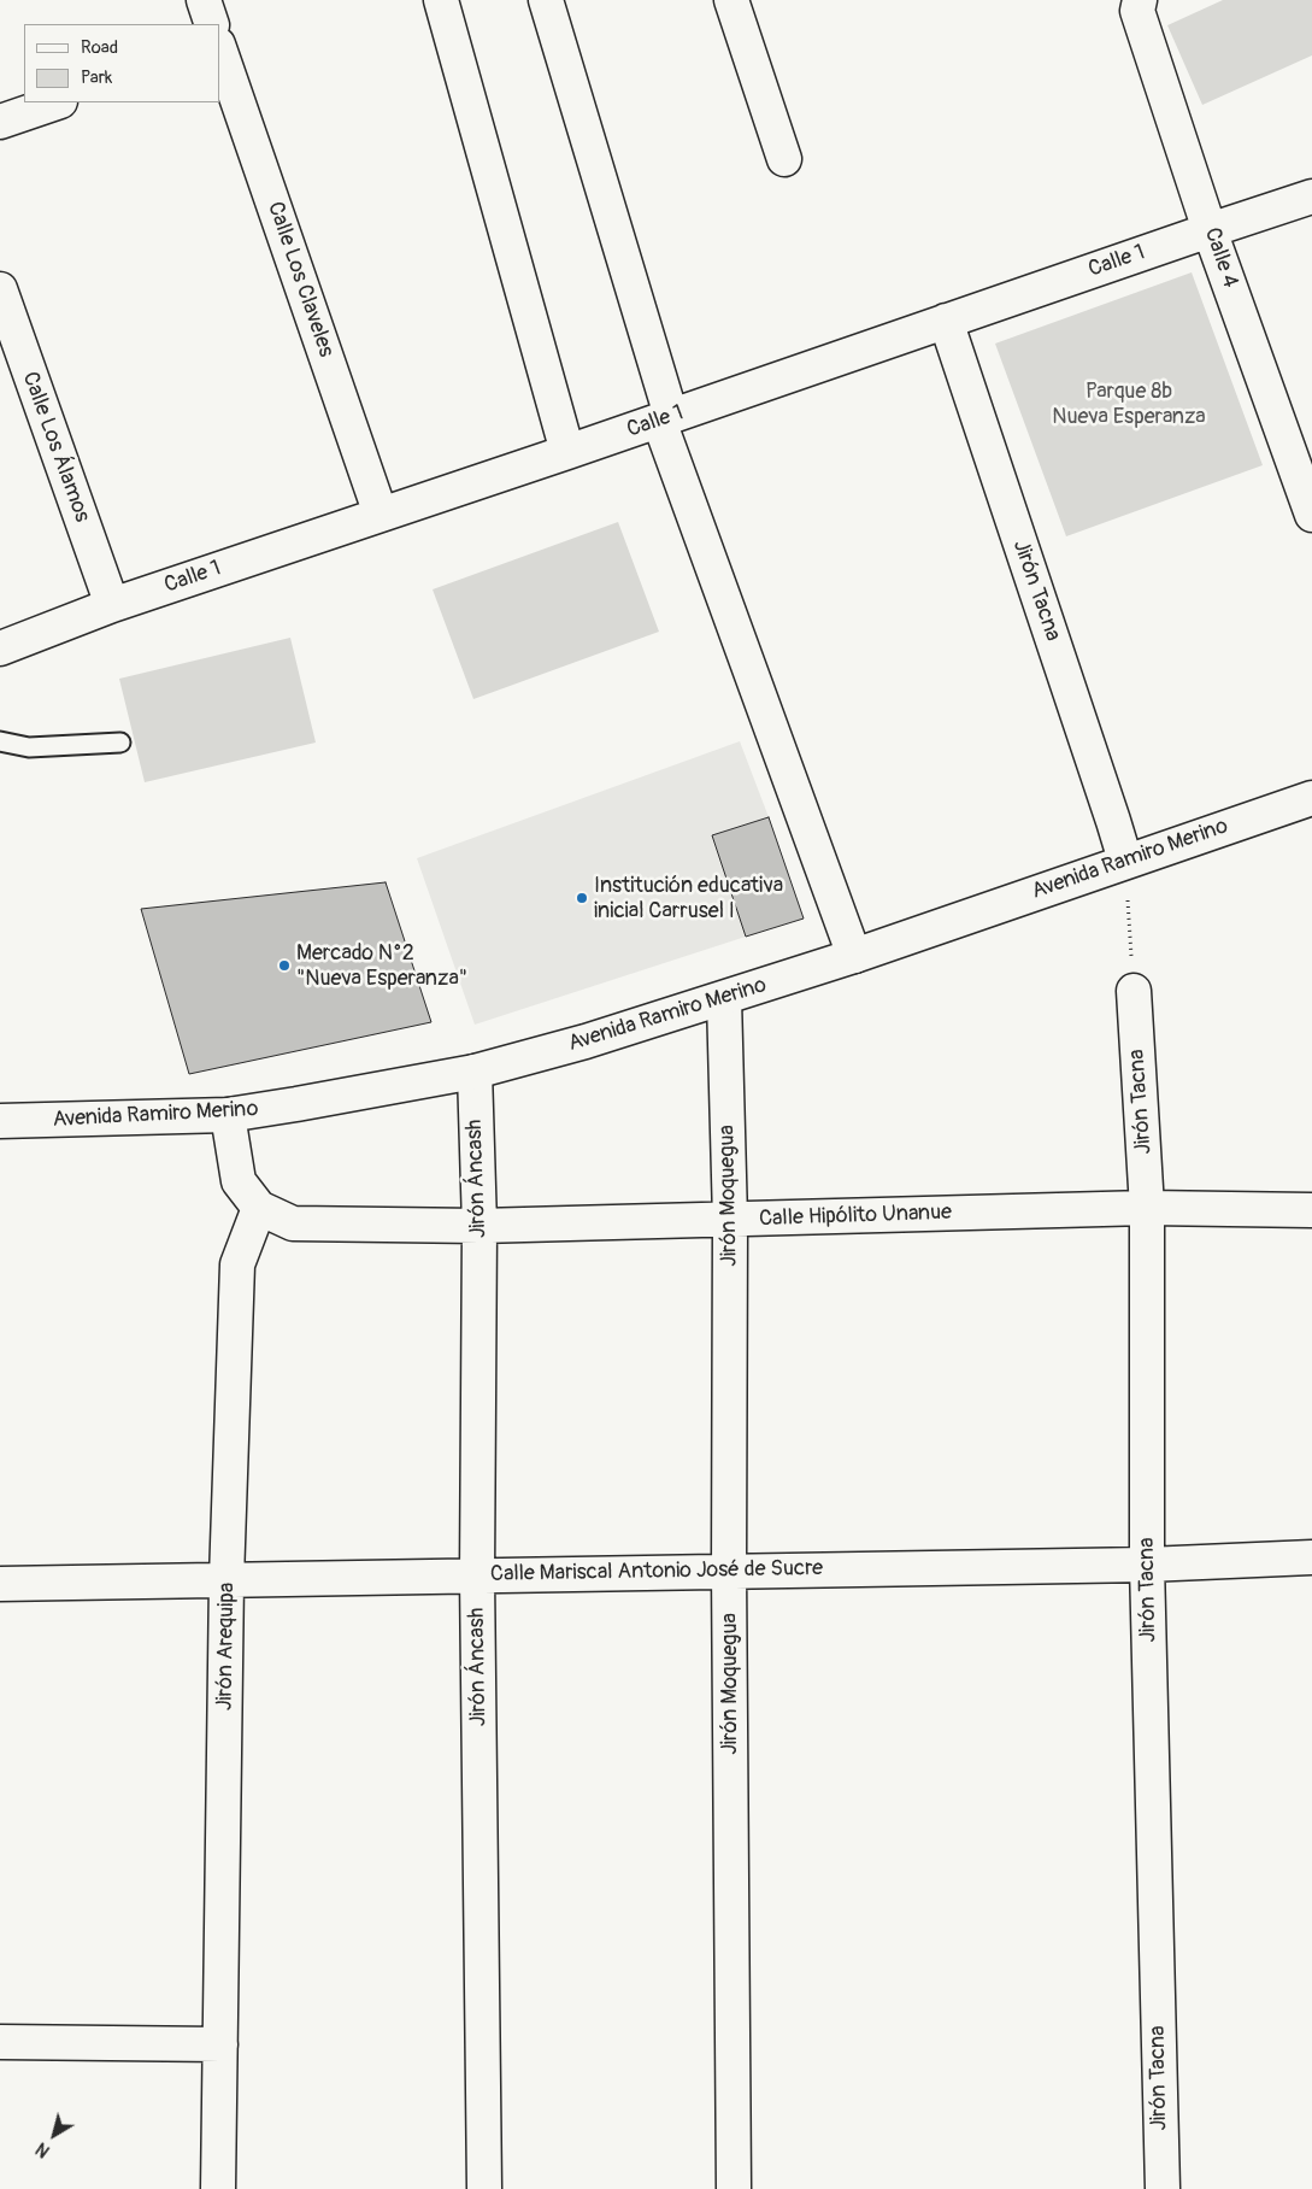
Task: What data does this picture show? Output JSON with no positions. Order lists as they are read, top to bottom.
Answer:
{
  "streets": {
    "street": [
      "Calle 4",
      "Calle 1",
      "Calle Los Claveles",
      "Calle Los Álamos",
      "Jirón Tacna",
      "Avenida Ramiro Merino",
      "Jirón Áncash",
      "Jirón Moquegua",
      "Calle Hipólito Unanue",
      "Calle Mariscal Antonio José de Sucre",
      "Jirón Arequipa"
    ]
  },
  "crossings": [
    ["Calle 4", "Calle 1"],
    ["Calle 1", "Calle Los Claveles"],
    ["Calle 1", "Calle Los Álamos"],
    ["Calle 1", "Jirón Tacna"],
    ["Jirón Tacna", "Avenida Ramiro Merino"],
    ["Jirón Tacna", "Calle Hipólito Unanue"],
    ["Jirón Tacna", "Calle Mariscal Antonio José de Sucre"],
    ["Avenida Ramiro Merino", "Jirón Áncash"],
    ["Avenida Ramiro Merino", "Jirón Moquegua"],
    ["Jirón Áncash", "Calle Hipólito Unanue"],
    ["Jirón Áncash", "Calle Mariscal Antonio José de Sucre"],
    ["Jirón Moquegua", "Calle Hipólito Unanue"],
    ["Jirón Moquegua", "Calle Mariscal Antonio José de Sucre"],
    ["Calle Hipólito Unanue", "Jirón Arequipa"],
    ["Calle Mariscal Antonio José de Sucre", "Jirón Arequipa"]
  ],
  "parks": ["Parque 8b Nueva Esperanza"],
  "places": ["Institución educativa inicial Carrusel I", "Mercado N°2 \"Nueva Esperanza\""],
  "legend": ["Road", "Park"],
  "north": "bottom left"
}
